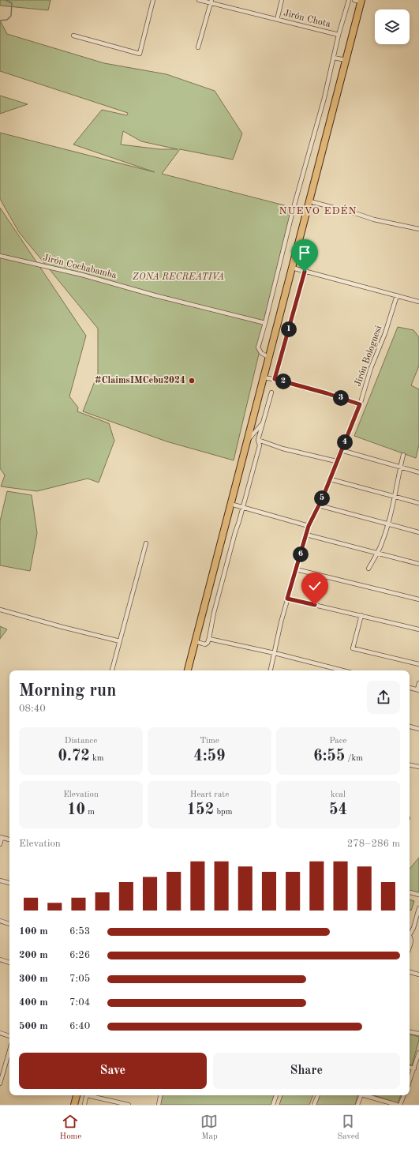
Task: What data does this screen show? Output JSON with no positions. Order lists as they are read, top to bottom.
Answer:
{
  "streets": {
    "street": ["Jirón Chota", "Jirón Cochabamba", "Jirón Bolognesi"]
  },
  "districts": ["NUEVO EDÉN"],
  "parks": ["ZONA RECREATIVA"],
  "places": ["#ClaimsIMCebu2024"],
  "page": {
    "pins": [
      "1",
      "2",
      "3",
      "4",
      "5",
      "6"
    ],
    "heading": ["Morning run", "08:40"],
    "stats": [
      ["Distance", "0.72 km"],
      ["Time", "4:59"],
      ["Pace", "6:55 /km"],
      ["Elevation", "10 m"],
      ["Heart rate", "152 bpm"],
      ["kcal", "54"]
    ],
    "chart": ["Elevation", "278–286 m"],
    "list": [
      {
        "name": "100 m",
        "note": "6:53"
      },
      {
        "name": "200 m",
        "note": "6:26"
      },
      {
        "name": "300 m",
        "note": "7:05"
      },
      {
        "name": "400 m",
        "note": "7:04"
      },
      {
        "name": "500 m",
        "note": "6:40"
      }
    ],
    "buttons": ["Save", "Share"],
    "tabs": ["Home", "Map", "Saved"]
  }
}
